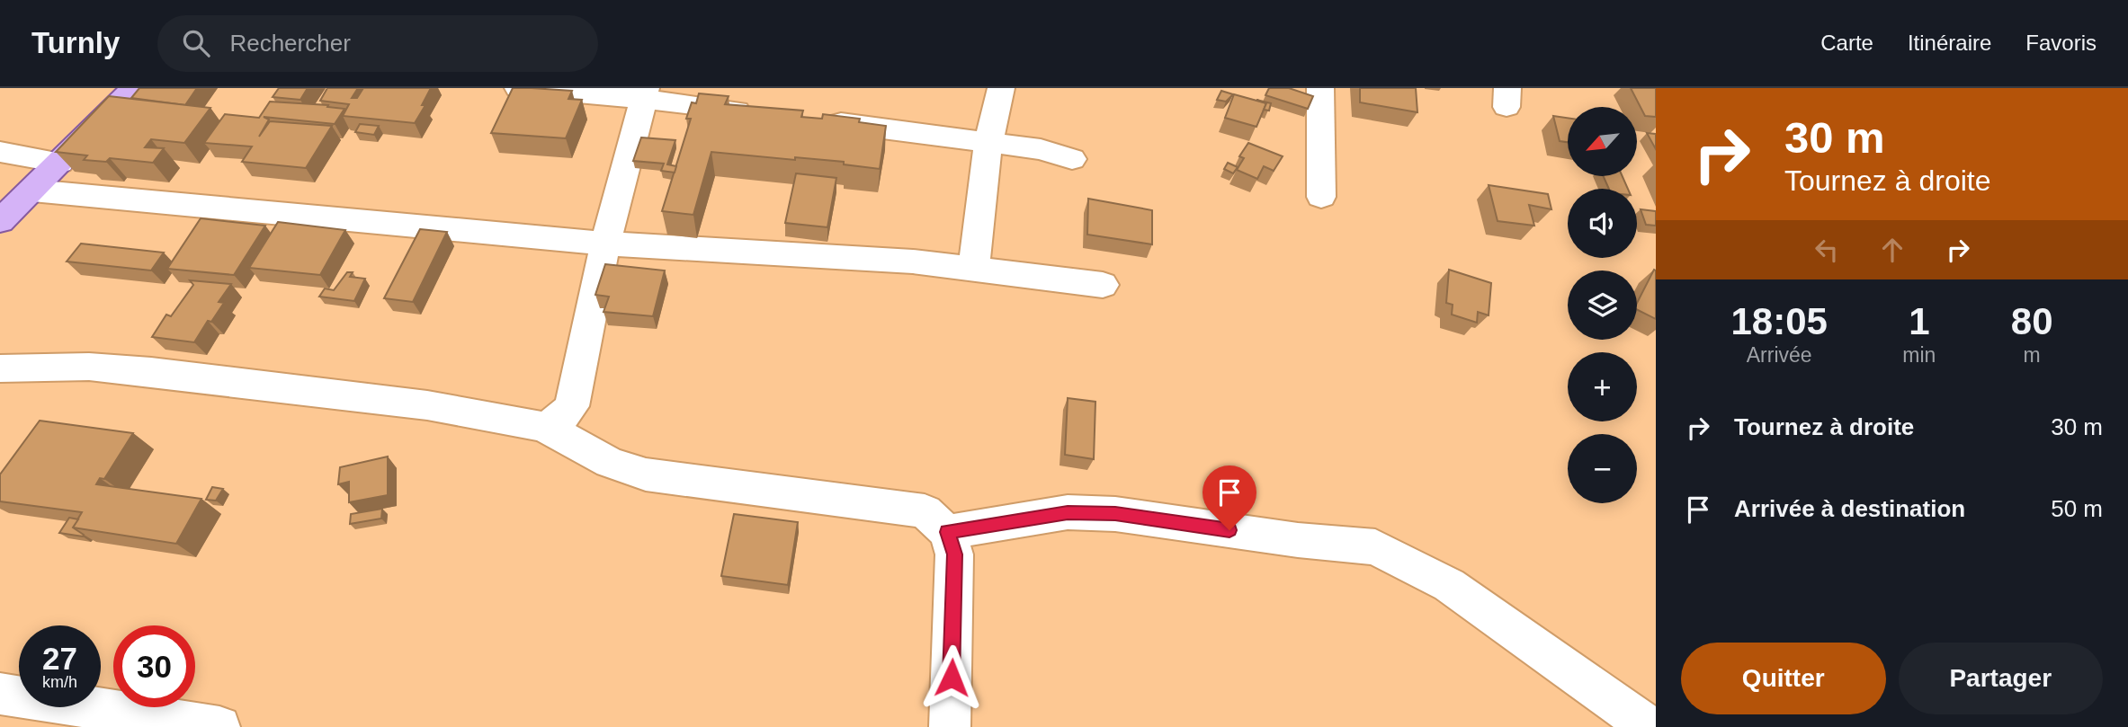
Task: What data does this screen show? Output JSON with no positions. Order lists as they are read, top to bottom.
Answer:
{
  "north": "bottom left",
  "page": {
    "header": "Turnly",
    "search": "Rechercher",
    "nav": ["Carte", "Itinéraire", "Favoris"],
    "turn": ["30 m", "Tournez à droite"],
    "map_buttons": ["+", "−"],
    "eta": [
      "18:05",
      "Arrivée",
      "1",
      "min",
      "80",
      "m"
    ],
    "list": [
      {
        "name": "Tournez à droite",
        "value": "30 m"
      },
      {
        "name": "Arrivée à destination",
        "value": "50 m"
      }
    ],
    "speed": "27 km/h",
    "limit": "30",
    "buttons": ["Quitter", "Partager"]
  }
}
